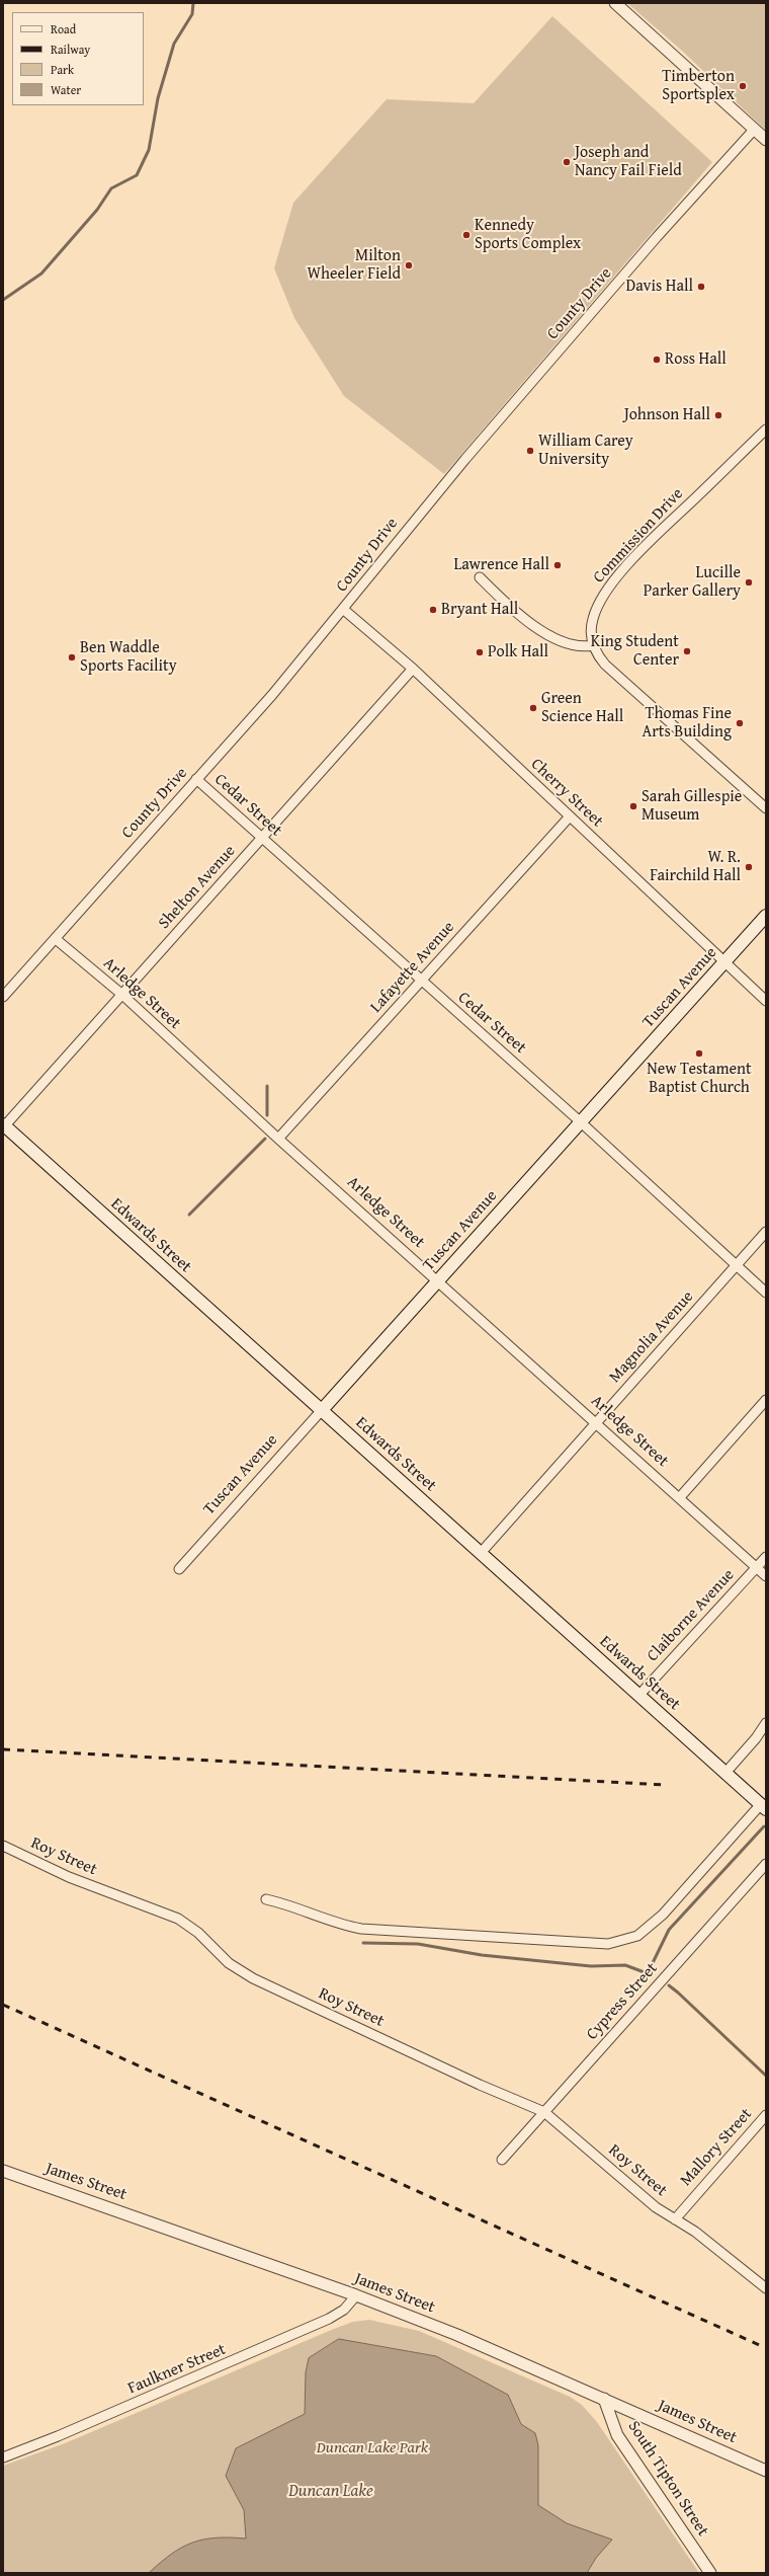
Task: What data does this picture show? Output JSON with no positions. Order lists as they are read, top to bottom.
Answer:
{
  "streets": {
    "main road": ["Tuscan Avenue", "Edwards Street"],
    "street": [
      "County Drive",
      "Commission Drive",
      "Cherry Street",
      "Cedar Street",
      "Shelton Avenue",
      "Lafayette Avenue",
      "Arledge Street",
      "Magnolia Avenue",
      "Claiborne Avenue",
      "Roy Street",
      "Cypress Street",
      "Mallory Street",
      "James Street",
      "Faulkner Street",
      "South Tipton Street"
    ]
  },
  "crossings": [
    ["County Drive", "Cherry Street"],
    ["County Drive", "Cedar Street"],
    ["County Drive", "Arledge Street"],
    ["Cherry Street", "Shelton Avenue"],
    ["Cherry Street", "Lafayette Avenue"],
    ["Cherry Street", "Tuscan Avenue"],
    ["Cedar Street", "Shelton Avenue"],
    ["Cedar Street", "Lafayette Avenue"],
    ["Cedar Street", "Tuscan Avenue"],
    ["Cedar Street", "Magnolia Avenue"],
    ["Shelton Avenue", "Arledge Street"],
    ["Shelton Avenue", "Edwards Street"],
    ["Lafayette Avenue", "Arledge Street"],
    ["Tuscan Avenue", "Arledge Street"],
    ["Tuscan Avenue", "Edwards Street"],
    ["Arledge Street", "Magnolia Avenue"],
    ["Arledge Street", "Claiborne Avenue"],
    ["Edwards Street", "Magnolia Avenue"],
    ["Edwards Street", "Claiborne Avenue"],
    ["Roy Street", "Cypress Street"],
    ["Roy Street", "Mallory Street"],
    ["James Street", "Faulkner Street"],
    ["James Street", "South Tipton Street"]
  ],
  "water": ["Duncan Lake"],
  "parks": ["Duncan Lake Park"],
  "places": [
    "Timberton Sportsplex",
    "Joseph and Nancy Fail Field",
    "Kennedy Sports Complex",
    "Milton Wheeler Field",
    "Davis Hall",
    "Ross Hall",
    "Johnson Hall",
    "William Carey University",
    "Lawrence Hall",
    "Lucille Parker Gallery",
    "Bryant Hall",
    "King Student Center",
    "Polk Hall",
    "Ben Waddle Sports Facility",
    "Green Science Hall",
    "Thomas Fine Arts Building",
    "Sarah Gillespie Museum",
    "W. R. Fairchild Hall",
    "New Testament Baptist Church"
  ],
  "legend": [
    "Road",
    "Railway",
    "Park",
    "Water"
  ]
}
